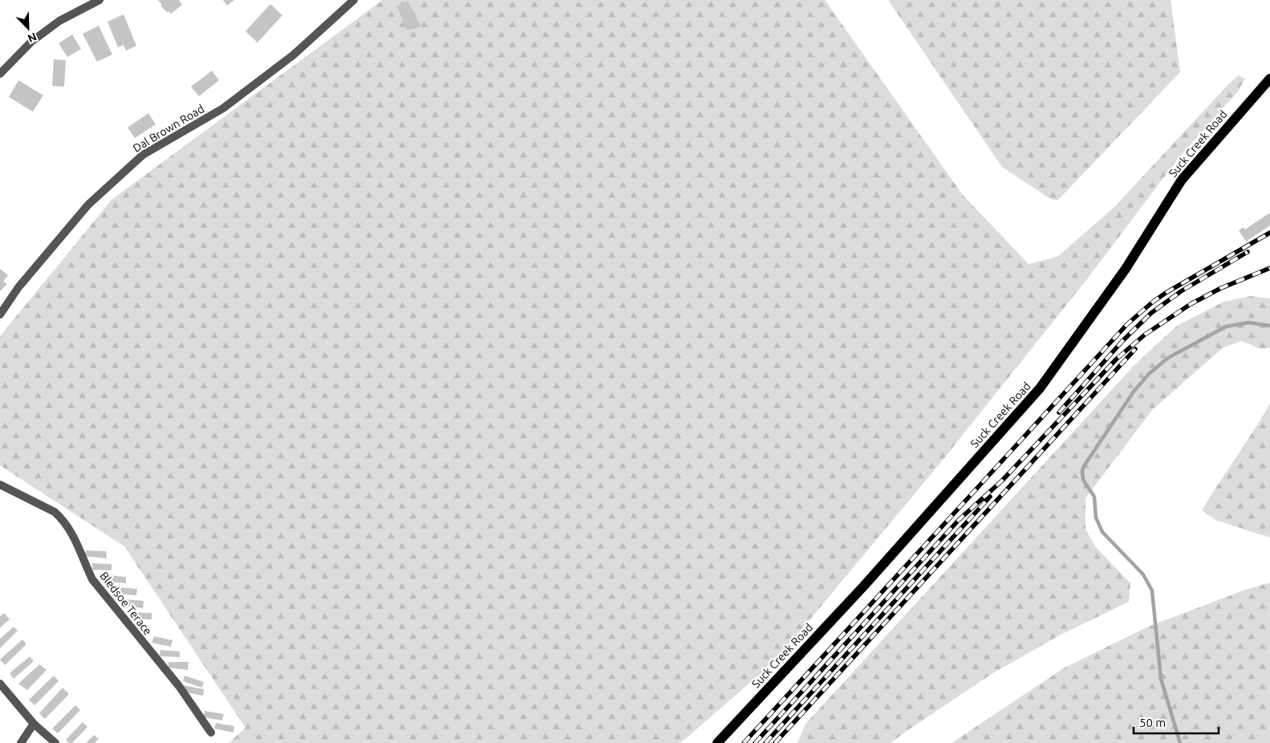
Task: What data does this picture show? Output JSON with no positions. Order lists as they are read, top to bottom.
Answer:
{
  "streets": {
    "main road": ["Suck Creek Road"],
    "street": ["Dal Brown Road", "Bledsoe Terace"]
  },
  "scale_bar": "50 m",
  "north": "bottom right"
}
